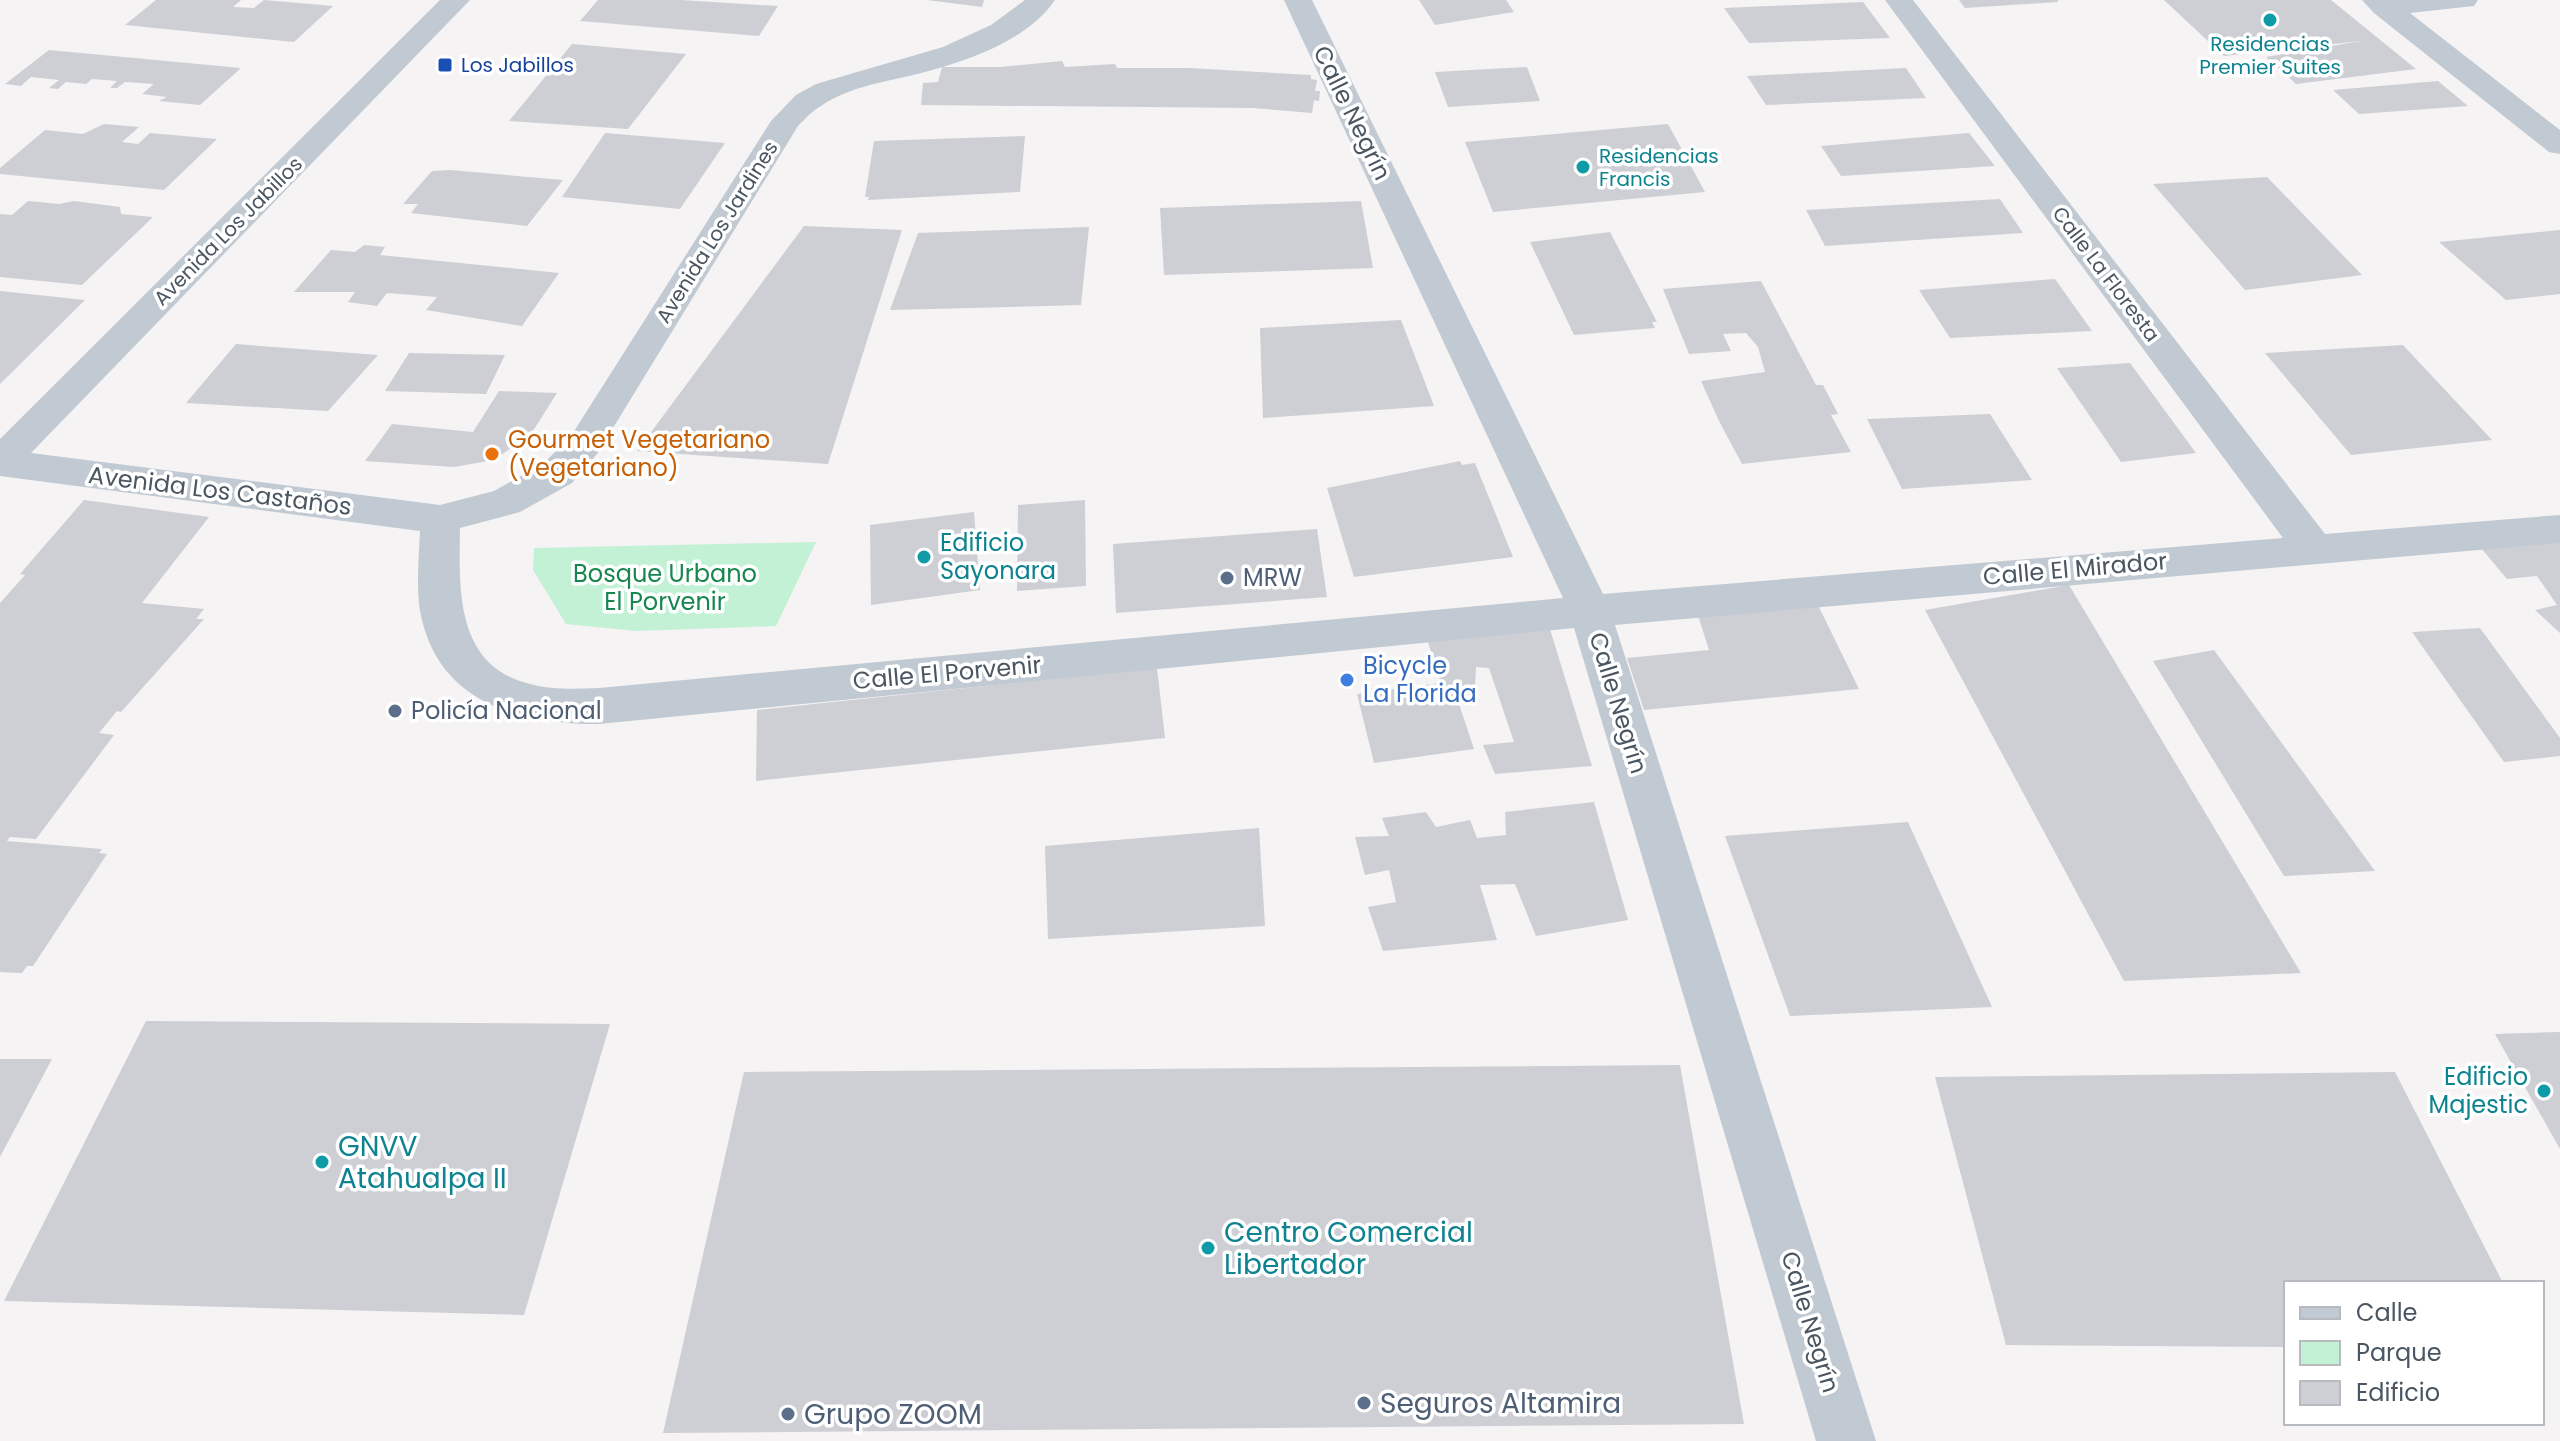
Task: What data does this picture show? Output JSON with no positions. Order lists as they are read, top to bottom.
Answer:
{
  "streets": {
    "street": [
      "Calle Negrín",
      "Avenida Los Jabillos",
      "Avenida Los Jardines",
      "Calle La Floresta",
      "Avenida Los Castaños",
      "Calle El Mirador",
      "Calle El Porvenir"
    ]
  },
  "crossings": [
    ["Calle Negrín", "Calle El Mirador"],
    ["Calle Negrín", "Calle El Porvenir"],
    ["Avenida Los Jabillos", "Avenida Los Castaños"],
    ["Avenida Los Jardines", "Avenida Los Castaños"],
    ["Avenida Los Jardines", "Calle El Porvenir"],
    ["Calle La Floresta", "Calle El Mirador"],
    ["Avenida Los Castaños", "Calle El Porvenir"],
    ["Calle El Mirador", "Calle El Porvenir"]
  ],
  "parks": ["Bosque Urbano El Porvenir"],
  "places": {
    "other": [
      "Residencias Premier Suites",
      "Residencias Francis",
      "Gourmet Vegetariano (Vegetariano)",
      "Edificio Sayonara",
      "MRW",
      "Bicycle La Florida",
      "Policía Nacional",
      "Edificio Majestic",
      "GNVV Atahualpa II",
      "Centro Comercial Libertador",
      "Seguros Altamira",
      "Grupo ZOOM"
    ],
    "transit": ["Los Jabillos"]
  },
  "legend": ["Calle", "Parque", "Edificio"]
}
